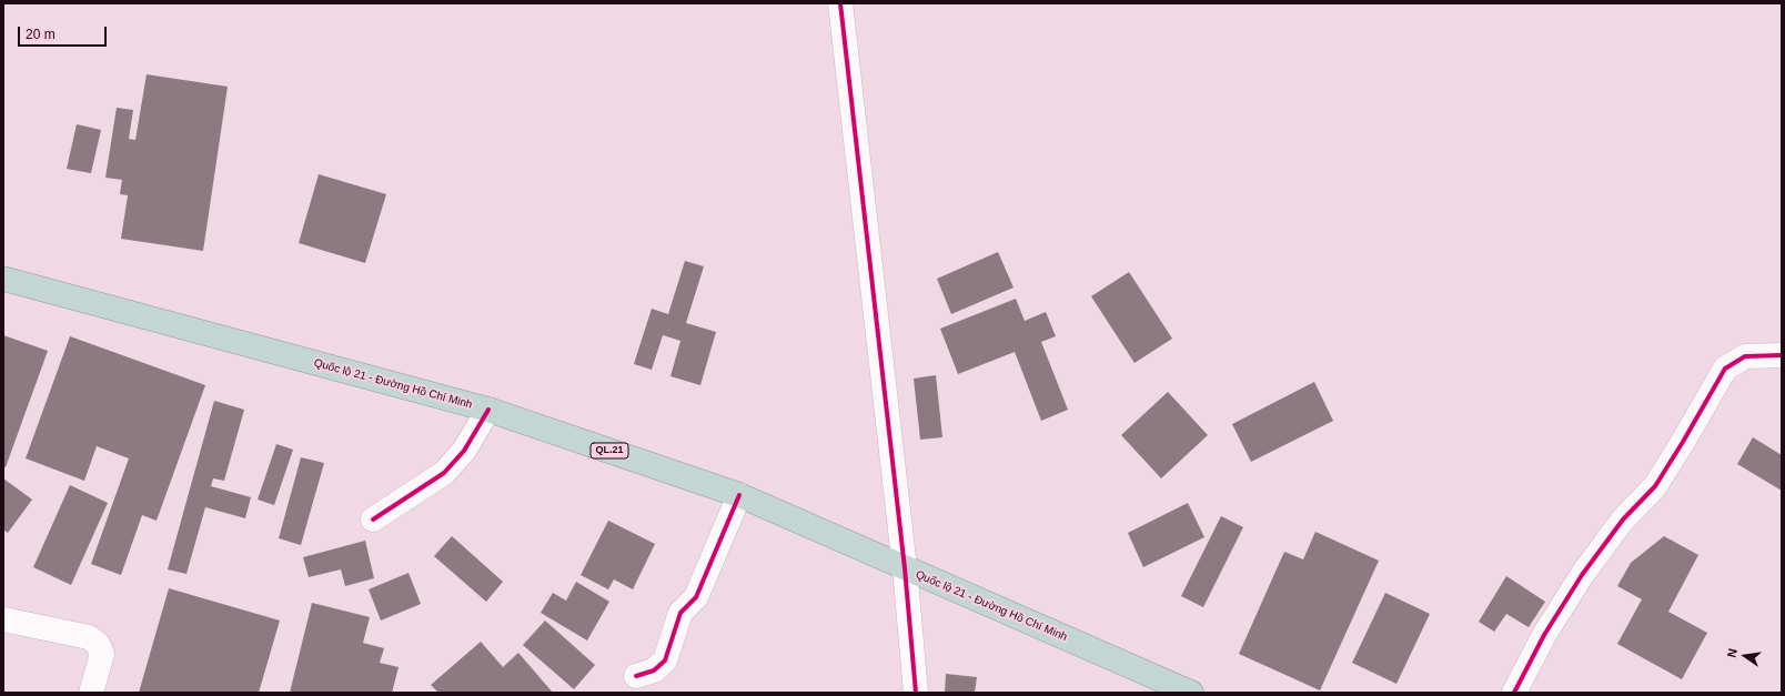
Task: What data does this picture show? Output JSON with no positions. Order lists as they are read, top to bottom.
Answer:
{
  "streets": {
    "highway": ["Quốc lộ 21 - Đường Hồ Chí Minh", "QL.21"]
  },
  "scale_bar": "20 m",
  "north": "left"
}
